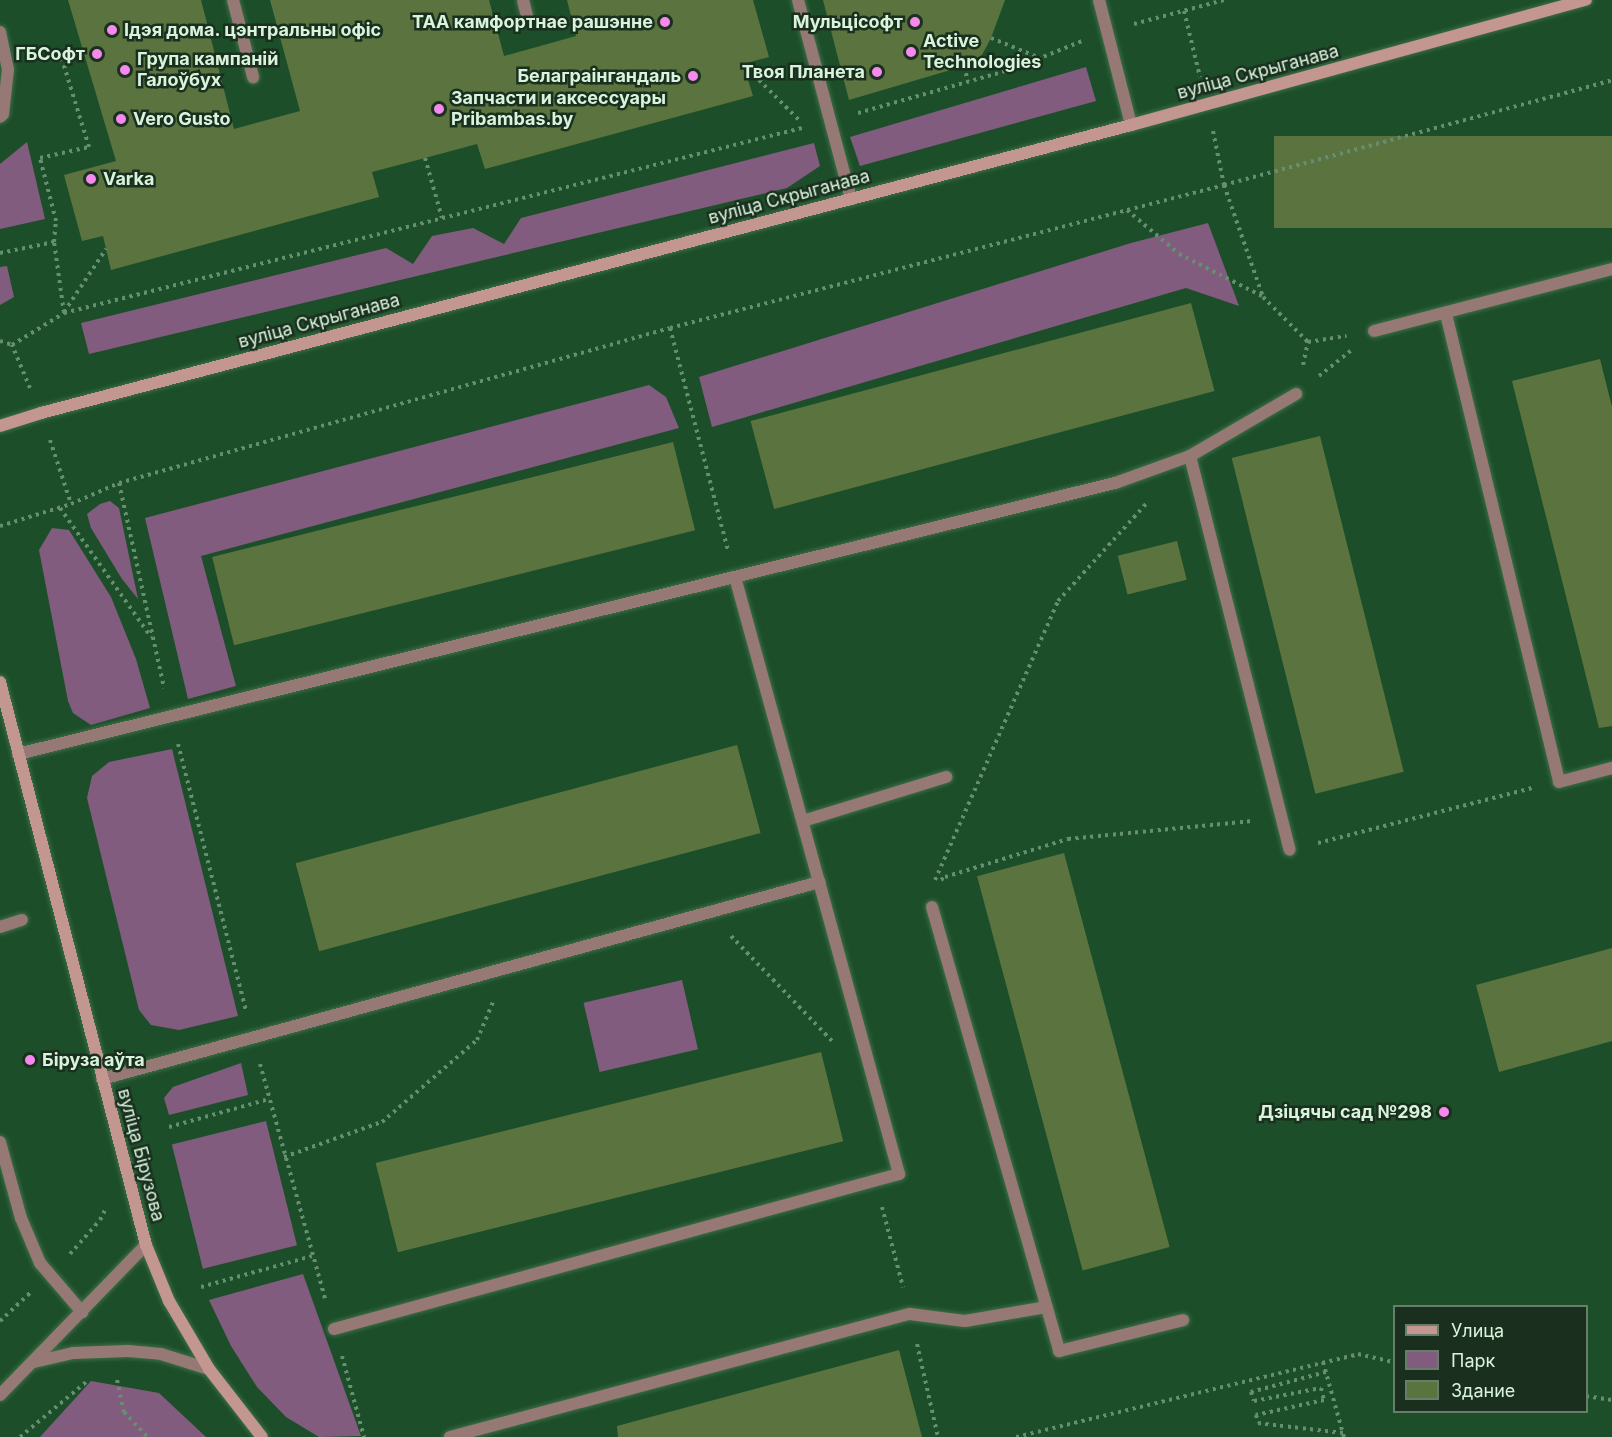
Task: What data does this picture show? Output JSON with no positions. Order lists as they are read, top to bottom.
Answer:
{
  "streets": {
    "street": ["вуліца Скрыганава", "вуліца Бірузова"]
  },
  "places": [
    "ТАА камфортнае рашэнне",
    "Мульцісофт",
    "Ідэя дома. цэнтральны офіс",
    "Active Technologies",
    "ГБСофт",
    "Група кампаній Галоўбух",
    "Твоя Планета",
    "Белаграінгандаль",
    "Запчасти и аксессуары Pribambas.by",
    "Vero Gusto",
    "Varka",
    "Біруза аўта",
    "Дзіцячы сад №298"
  ],
  "legend": ["Улица", "Парк", "Здание"]
}
